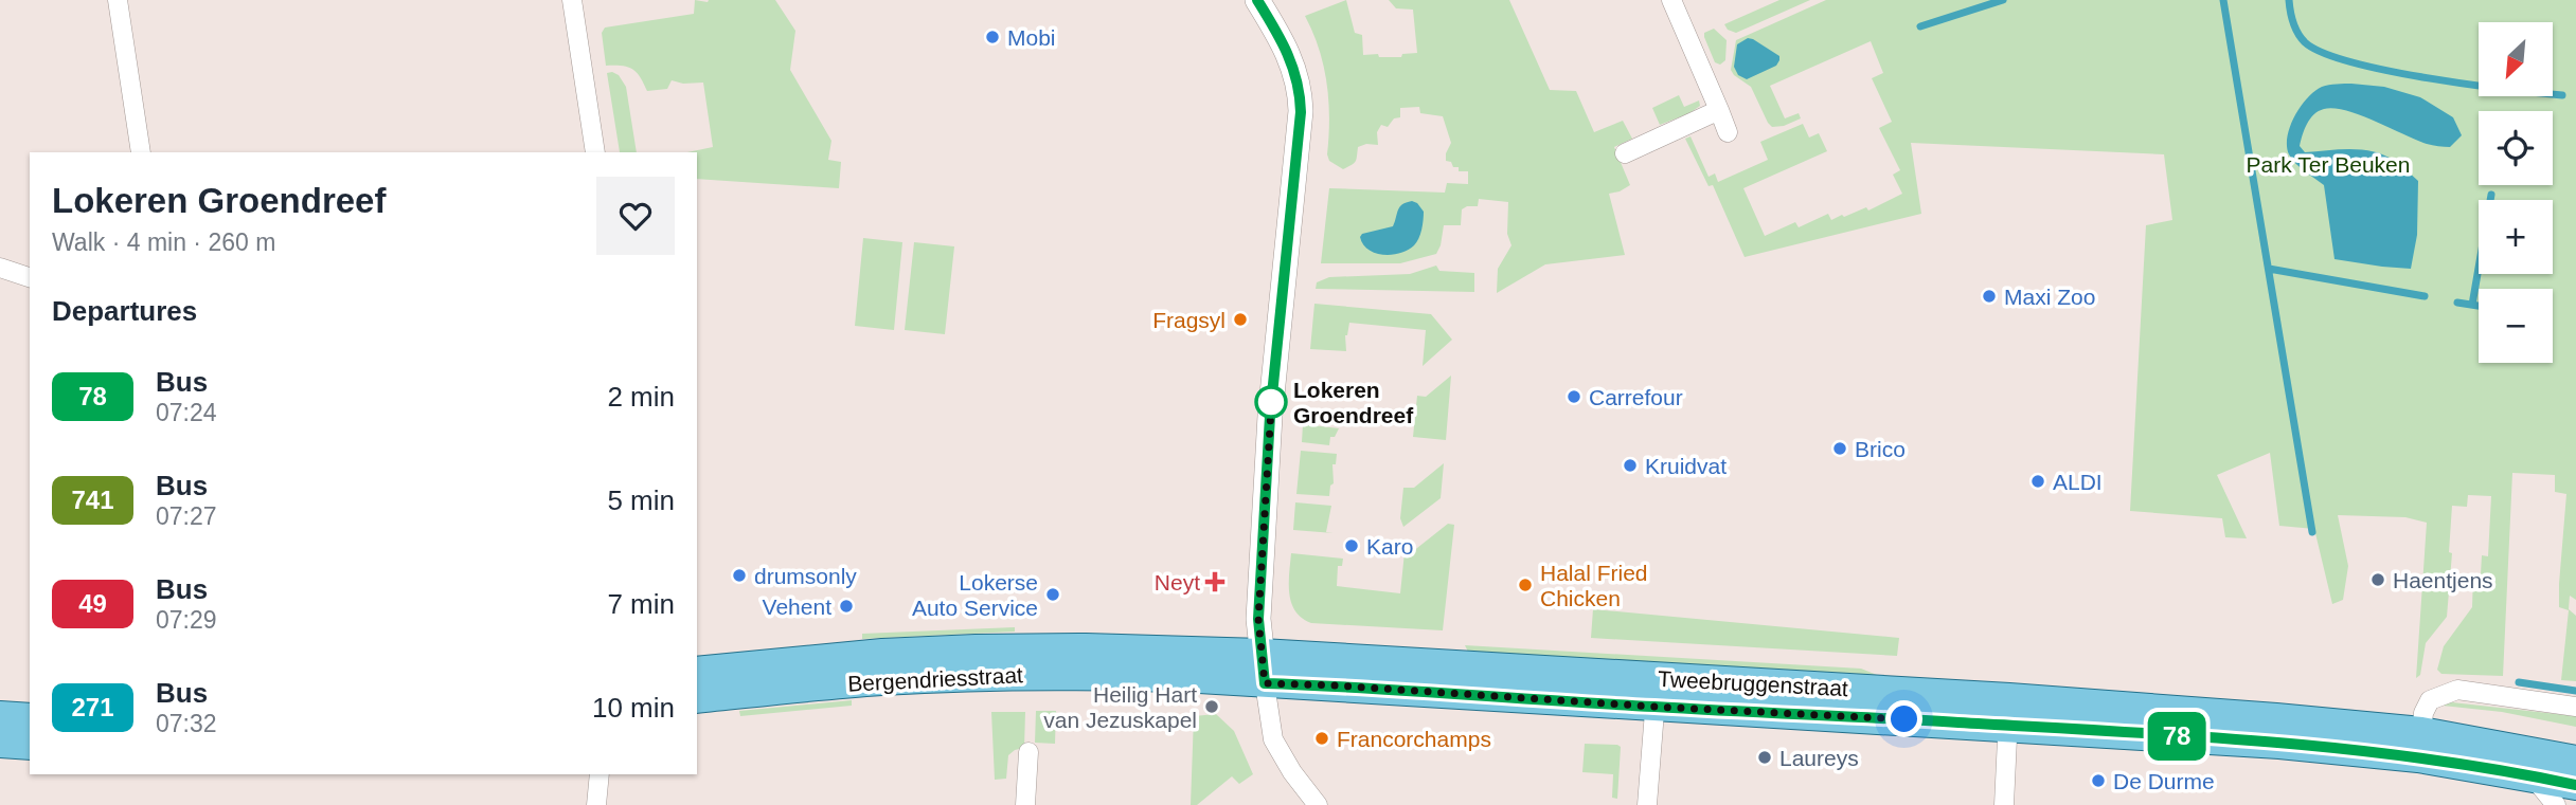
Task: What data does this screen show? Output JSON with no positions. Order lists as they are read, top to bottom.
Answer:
{
  "streets": {
    "main road": ["Bergendriesstraat", "Tweebruggenstraat"]
  },
  "crossings": [
    ["Bergendriesstraat", "Tweebruggenstraat"]
  ],
  "parks": ["Park Ter Beuken"],
  "places": {
    "other": [
      "Mobi",
      "Maxi Zoo",
      "Fragsyl",
      "Carrefour",
      "Lokeren Groendreef",
      "Brico",
      "Kruidvat",
      "ALDI",
      "Karo",
      "drumsonly",
      "Haentjens",
      "Halal Fried Chicken",
      "Lokerse Auto Service",
      "Vehent",
      "Heilig Hart van Jezuskapel",
      "Francorchamps",
      "Laureys",
      "De Durme"
    ],
    "health": ["Neyt"]
  },
  "lines": ["bus line 78"],
  "north": "bottom left",
  "page": {
    "on_map": "78",
    "map_buttons": ["+", "−"],
    "heading": [
      ["Lokeren Groendreef", "Walk · 4 min · 260 m"],
      "Departures"
    ],
    "list": [
      {
        "mark": "78",
        "name": "Bus",
        "note": "07:24",
        "value": "2 min"
      },
      {
        "mark": "741",
        "name": "Bus",
        "note": "07:27",
        "value": "5 min"
      },
      {
        "mark": "49",
        "name": "Bus",
        "note": "07:29",
        "value": "7 min"
      },
      {
        "mark": "271",
        "name": "Bus",
        "note": "07:32",
        "value": "10 min"
      }
    ]
  }
}
